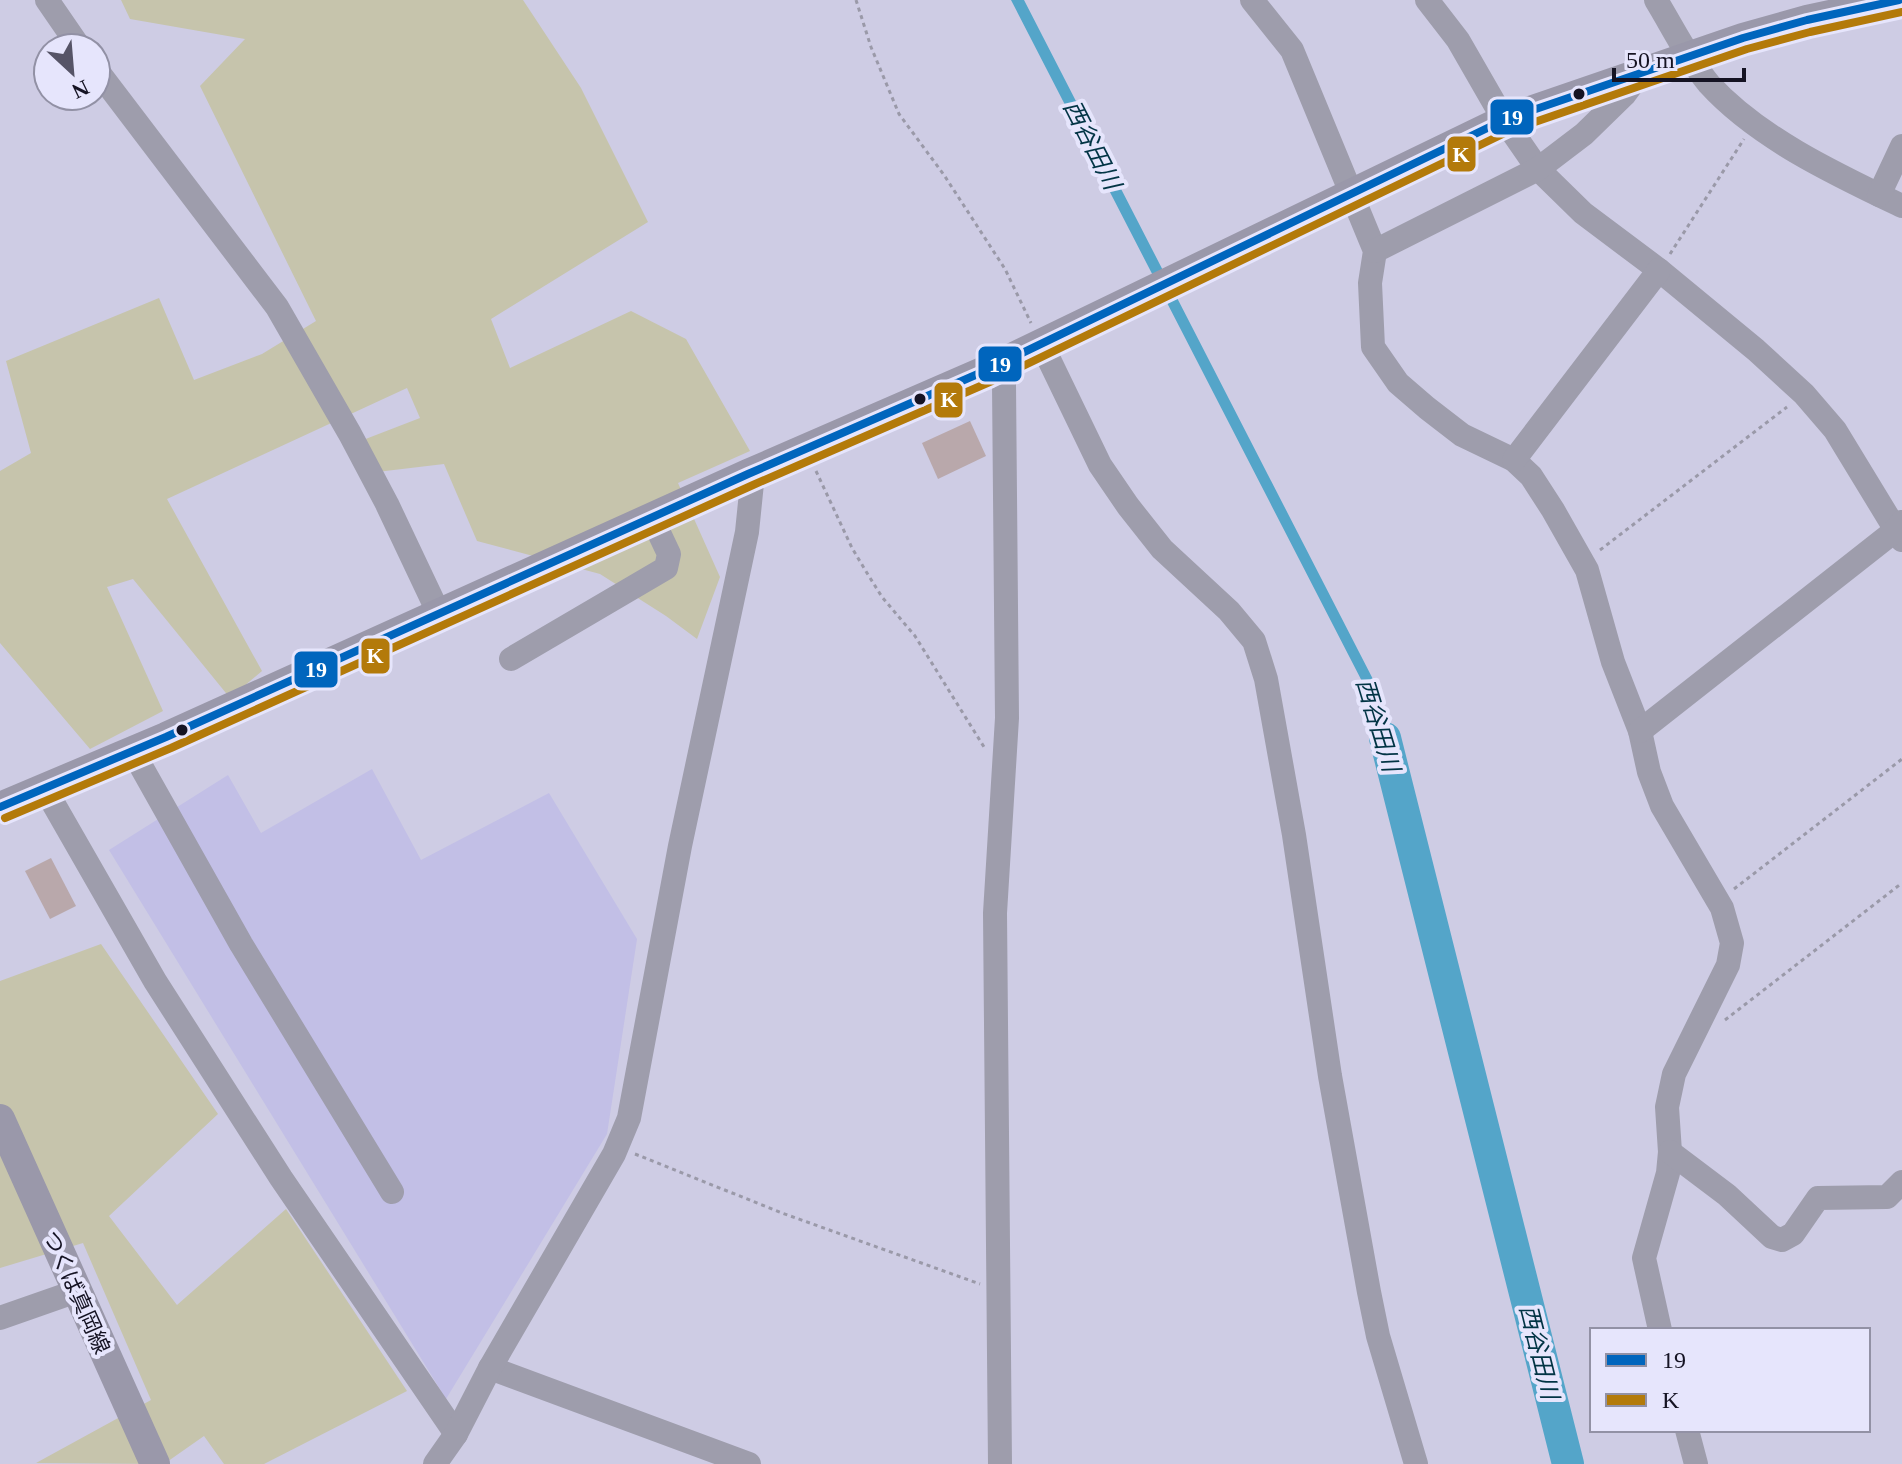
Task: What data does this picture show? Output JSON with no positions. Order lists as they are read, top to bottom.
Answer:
{
  "streets": {
    "main road": ["つくば真岡線"]
  },
  "water": ["西谷田川"],
  "lines": ["transit line 19", "transit line K"],
  "legend": ["19", "K"],
  "scale_bar": "50 m",
  "north": "bottom right"
}
